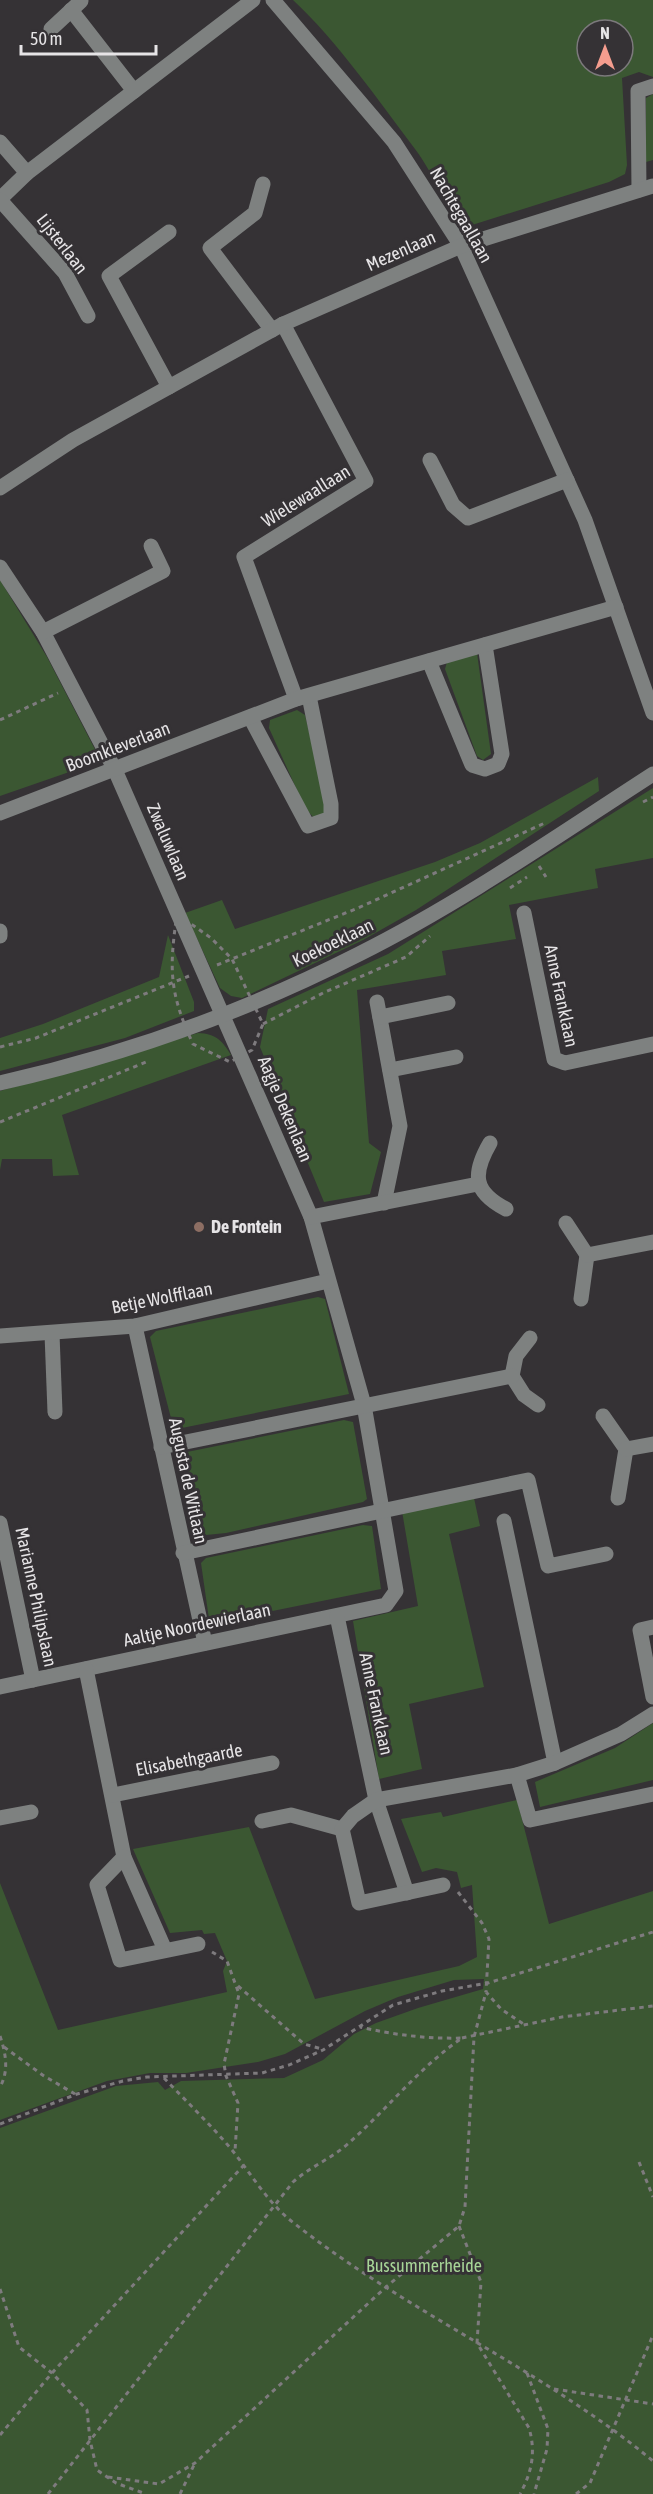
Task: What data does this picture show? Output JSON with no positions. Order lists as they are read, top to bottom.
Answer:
{
  "streets": {
    "street": [
      "Nachtegaallaan",
      "Lijsterlaan",
      "Mezenlaan",
      "Wielewaallaan",
      "Boomkleverlaan",
      "Zwaluwlaan",
      "Koekoeklaan",
      "Anne Franklaan",
      "Aagje Dekenlaan",
      "Betje Wolfflaan",
      "Augusta de Witlaan",
      "Marianne Philipslaan",
      "Aaltje Noordewierlaan",
      "Elisabethgaarde"
    ]
  },
  "crossings": [
    ["Nachtegaallaan", "Mezenlaan"],
    ["Nachtegaallaan", "Boomkleverlaan"],
    ["Mezenlaan", "Wielewaallaan"],
    ["Wielewaallaan", "Boomkleverlaan"],
    ["Boomkleverlaan", "Zwaluwlaan"],
    ["Zwaluwlaan", "Koekoeklaan"],
    ["Zwaluwlaan", "Aagje Dekenlaan"],
    ["Koekoeklaan", "Aagje Dekenlaan"],
    ["Anne Franklaan", "Aaltje Noordewierlaan"],
    ["Aagje Dekenlaan", "Betje Wolfflaan"],
    ["Aagje Dekenlaan", "Aaltje Noordewierlaan"],
    ["Betje Wolfflaan", "Augusta de Witlaan"],
    ["Augusta de Witlaan", "Aaltje Noordewierlaan"],
    ["Marianne Philipslaan", "Aaltje Noordewierlaan"]
  ],
  "parks": ["Bussummerheide"],
  "places": ["De Fontein"],
  "scale_bar": "50 m",
  "north": "top"
}
